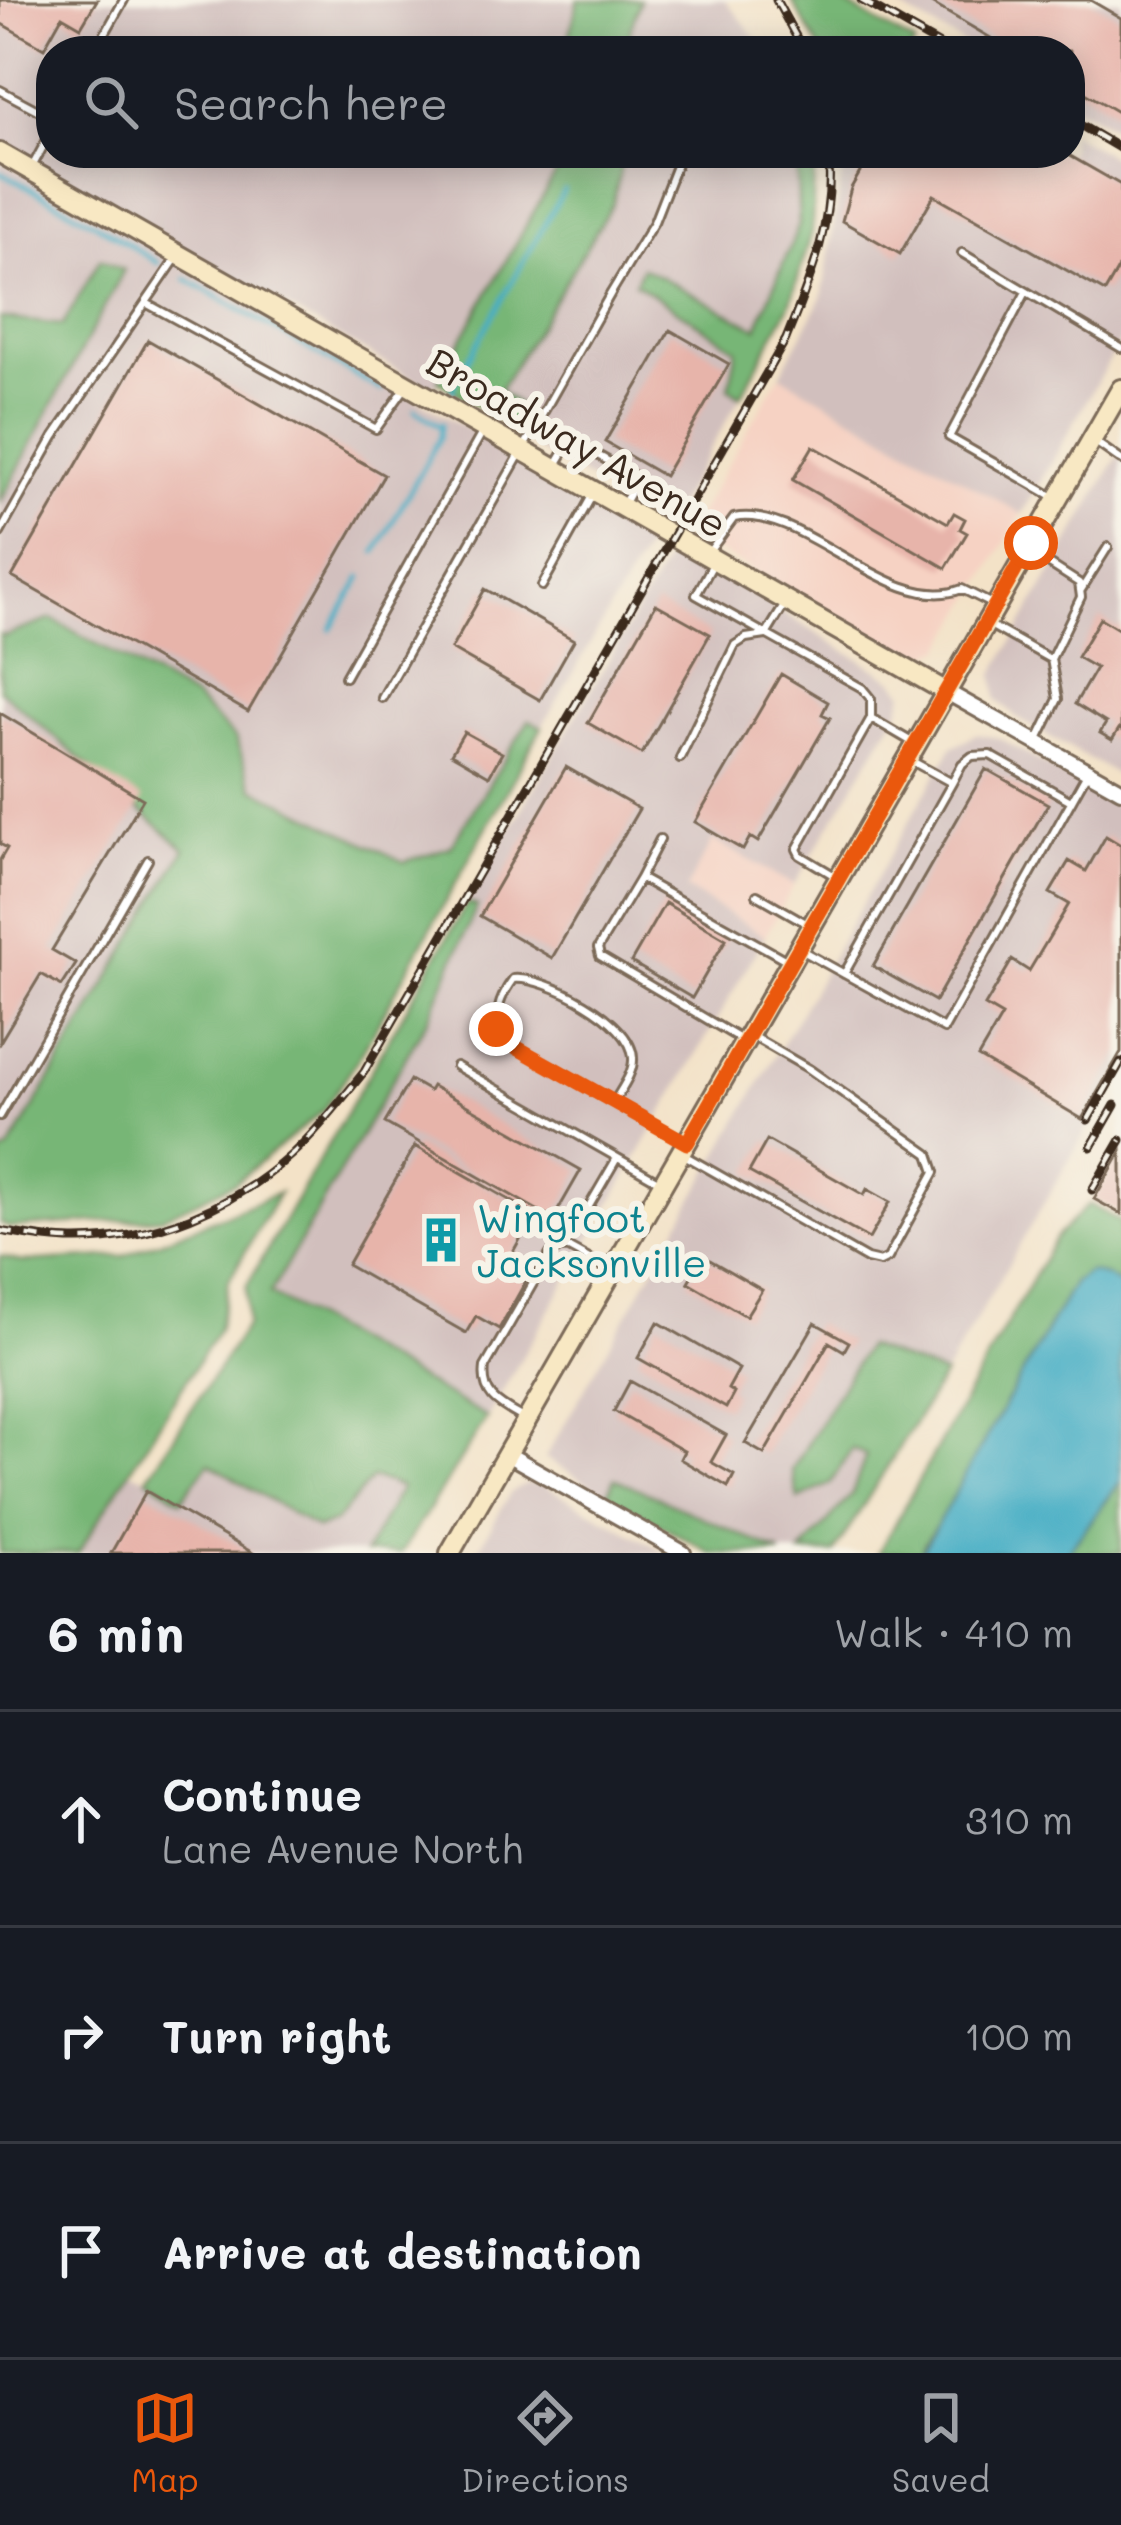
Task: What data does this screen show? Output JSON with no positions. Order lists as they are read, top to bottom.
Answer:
{
  "streets": {
    "main road": ["Broadway Avenue"]
  },
  "places": {
    "building": ["Wingfoot Jacksonville"]
  },
  "page": {
    "search": "Search here",
    "heading": ["6 min", "Walk · 410 m"],
    "list": [
      ["Continue", "Lane Avenue North", "310 m"],
      ["Turn right", "100 m"],
      "Arrive at destination"
    ],
    "nav": ["Map", "Directions", "Saved"]
  }
}
